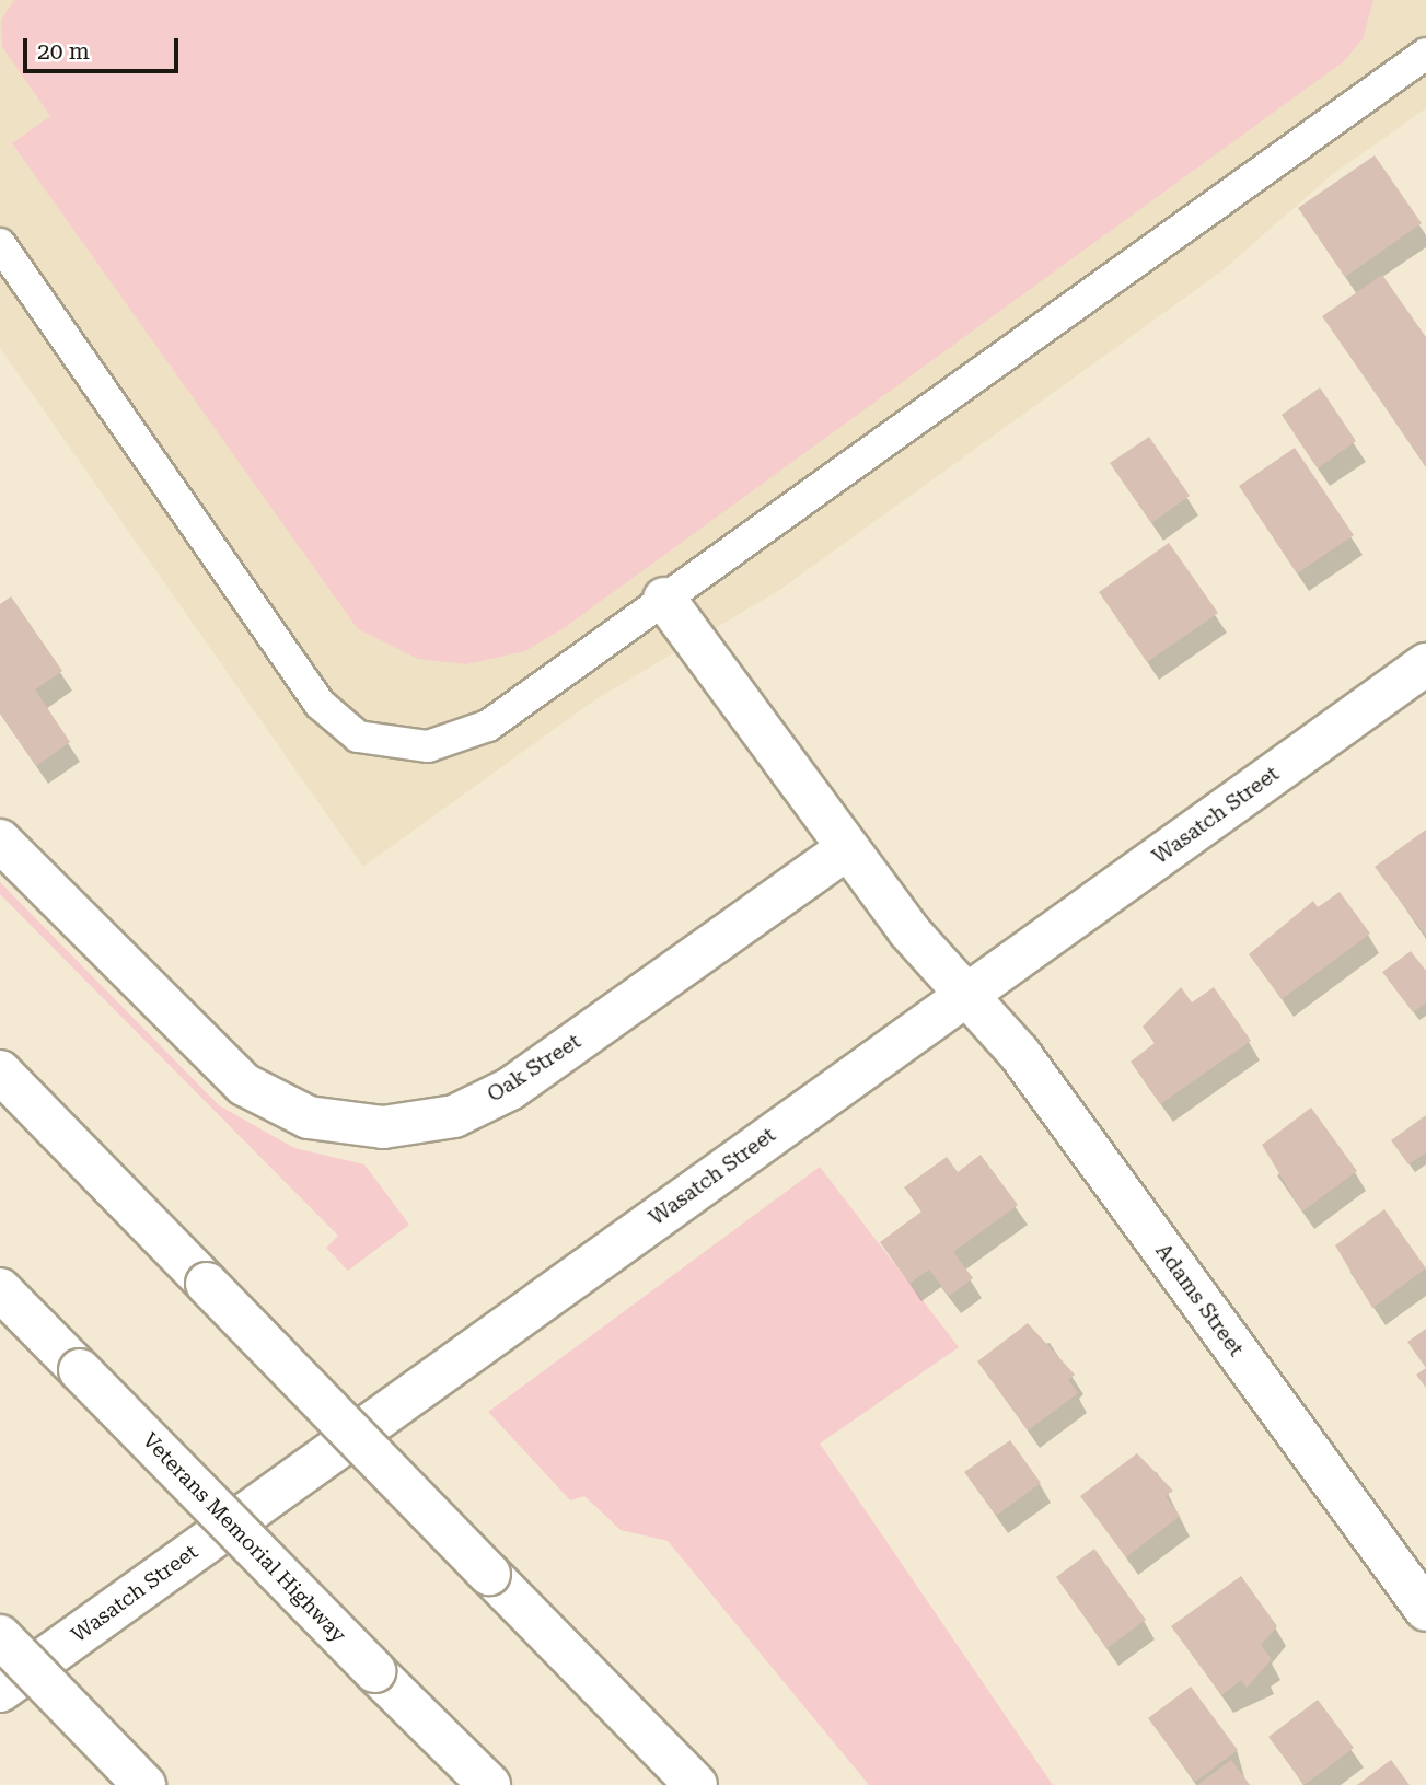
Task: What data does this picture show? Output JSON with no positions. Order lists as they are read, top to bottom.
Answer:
{
  "streets": {
    "main road": [
      "Wasatch Street",
      "Oak Street",
      "Adams Street",
      "Veterans Memorial Highway"
    ]
  },
  "crossings": [
    ["Wasatch Street", "Adams Street"]
  ],
  "scale_bar": "20 m"
}
